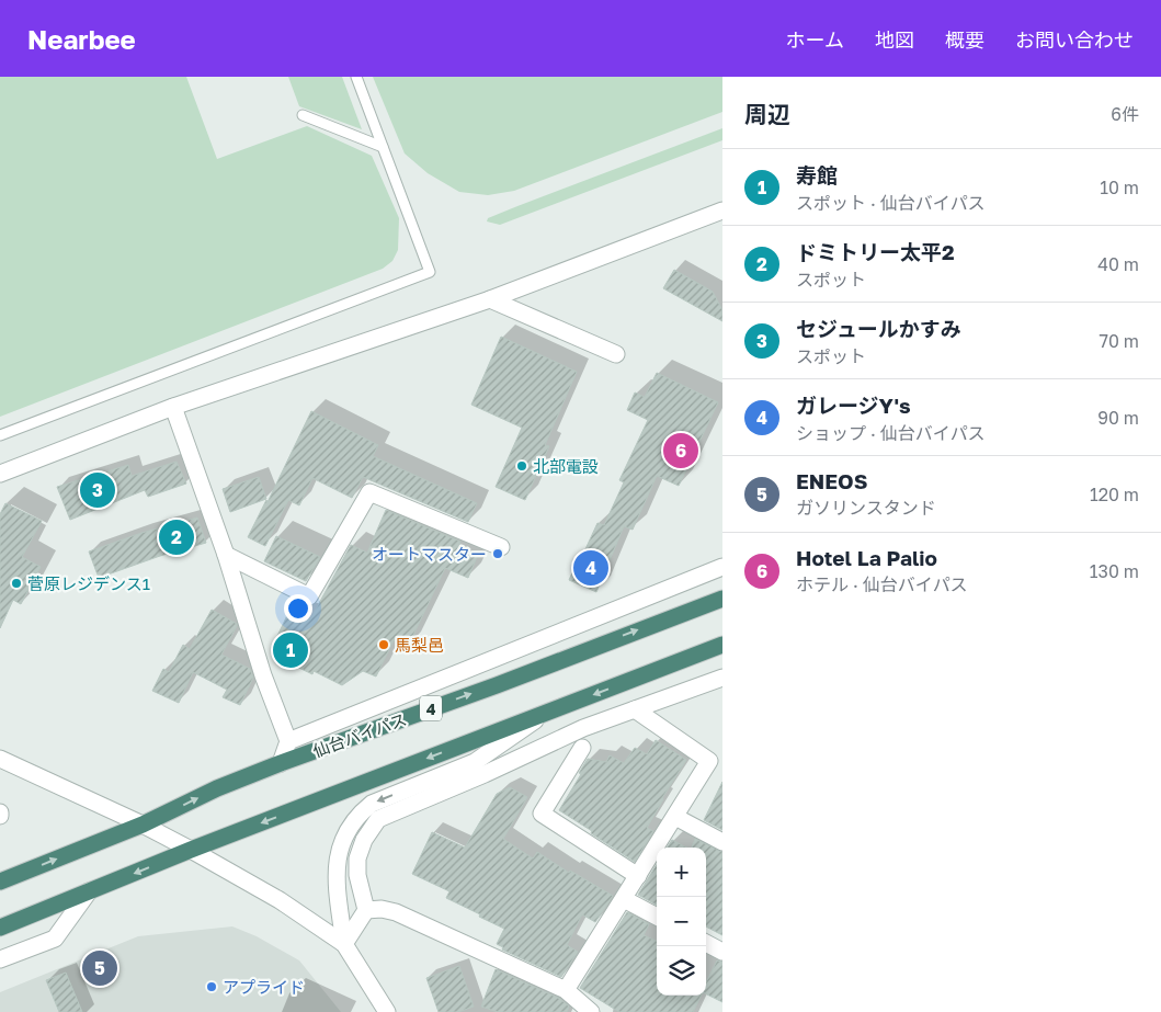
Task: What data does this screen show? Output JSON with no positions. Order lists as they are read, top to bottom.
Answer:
{
  "streets": {
    "highway": ["4", "仙台バイパス"]
  },
  "places": [
    "北部電設",
    "オートマスター",
    "菅原レジデンス1",
    "馬梨邑",
    "アプライド"
  ],
  "page": {
    "header": "Nearbee",
    "nav": [
      "ホーム",
      "地図",
      "概要",
      "お問い合わせ"
    ],
    "heading": ["周辺", "6件"],
    "list": [
      {
        "mark": "1",
        "name": "寿館",
        "note": "スポット · 仙台バイパス",
        "value": "10 m"
      },
      {
        "mark": "2",
        "name": "ドミトリー太平2",
        "note": "スポット",
        "value": "40 m"
      },
      {
        "mark": "3",
        "name": "セジュールかすみ",
        "note": "スポット",
        "value": "70 m"
      },
      {
        "mark": "4",
        "name": "ガレージY's",
        "note": "ショップ · 仙台バイパス",
        "value": "90 m"
      },
      {
        "mark": "5",
        "name": "ENEOS",
        "note": "ガソリンスタンド",
        "value": "120 m"
      },
      {
        "mark": "6",
        "name": "Hotel La Palio",
        "note": "ホテル · 仙台バイパス",
        "value": "130 m"
      }
    ],
    "pins": [
      "6",
      "3",
      "2",
      "4",
      "1",
      "5"
    ],
    "map_buttons": ["+", "−"]
  }
}
